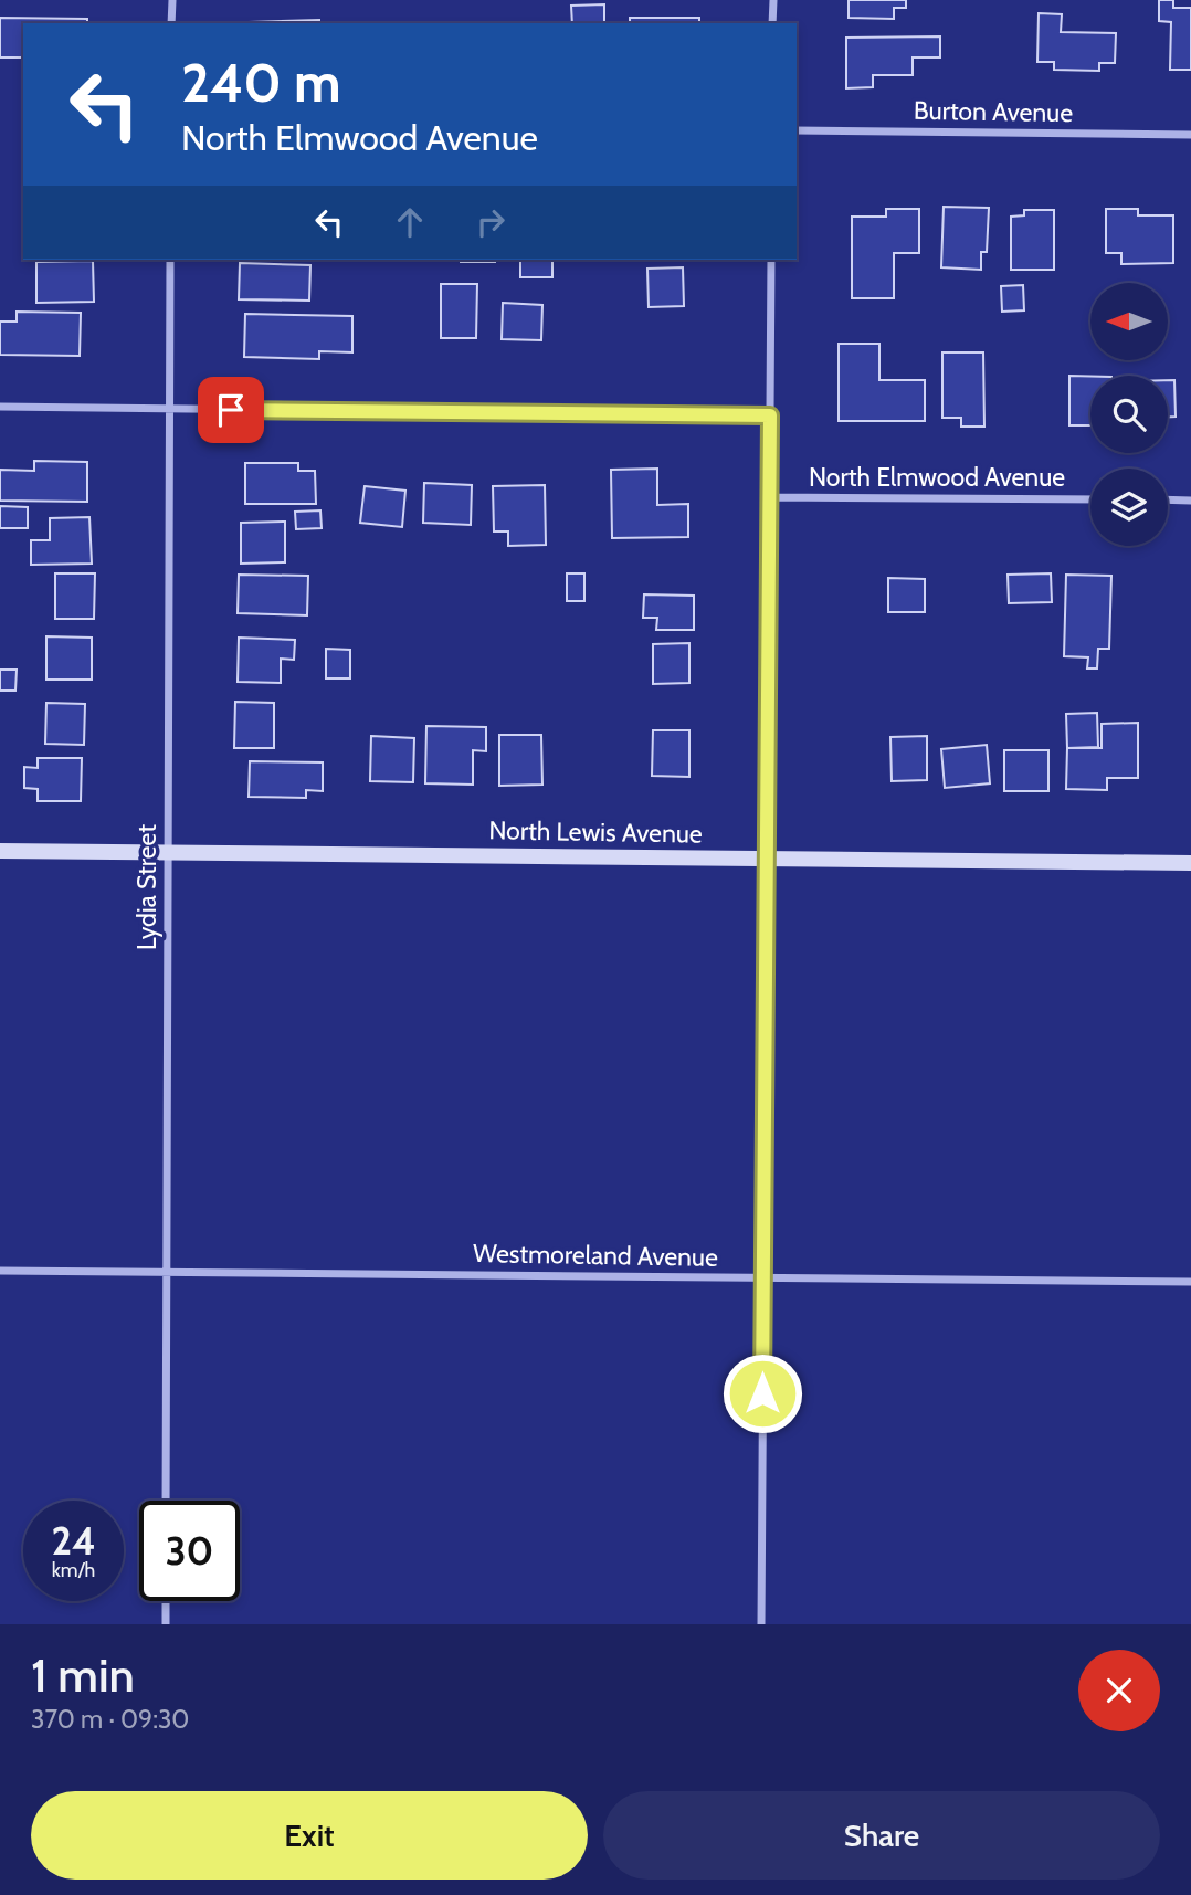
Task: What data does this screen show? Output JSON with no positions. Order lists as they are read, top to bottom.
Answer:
{
  "streets": {
    "main road": ["North Lewis Avenue"],
    "street": [
      "Burton Avenue",
      "North Elmwood Avenue",
      "Lydia Street",
      "Westmoreland Avenue"
    ]
  },
  "crossings": [
    ["North Lewis Avenue", "Lydia Street"],
    ["Lydia Street", "Westmoreland Avenue"]
  ],
  "north": "left",
  "page": {
    "turn": ["240 m", "North Elmwood Avenue"],
    "speed": "24 km/h",
    "limit": "30",
    "heading": ["1 min", "370 m · 09:30"],
    "buttons": ["Exit", "Share"]
  }
}
